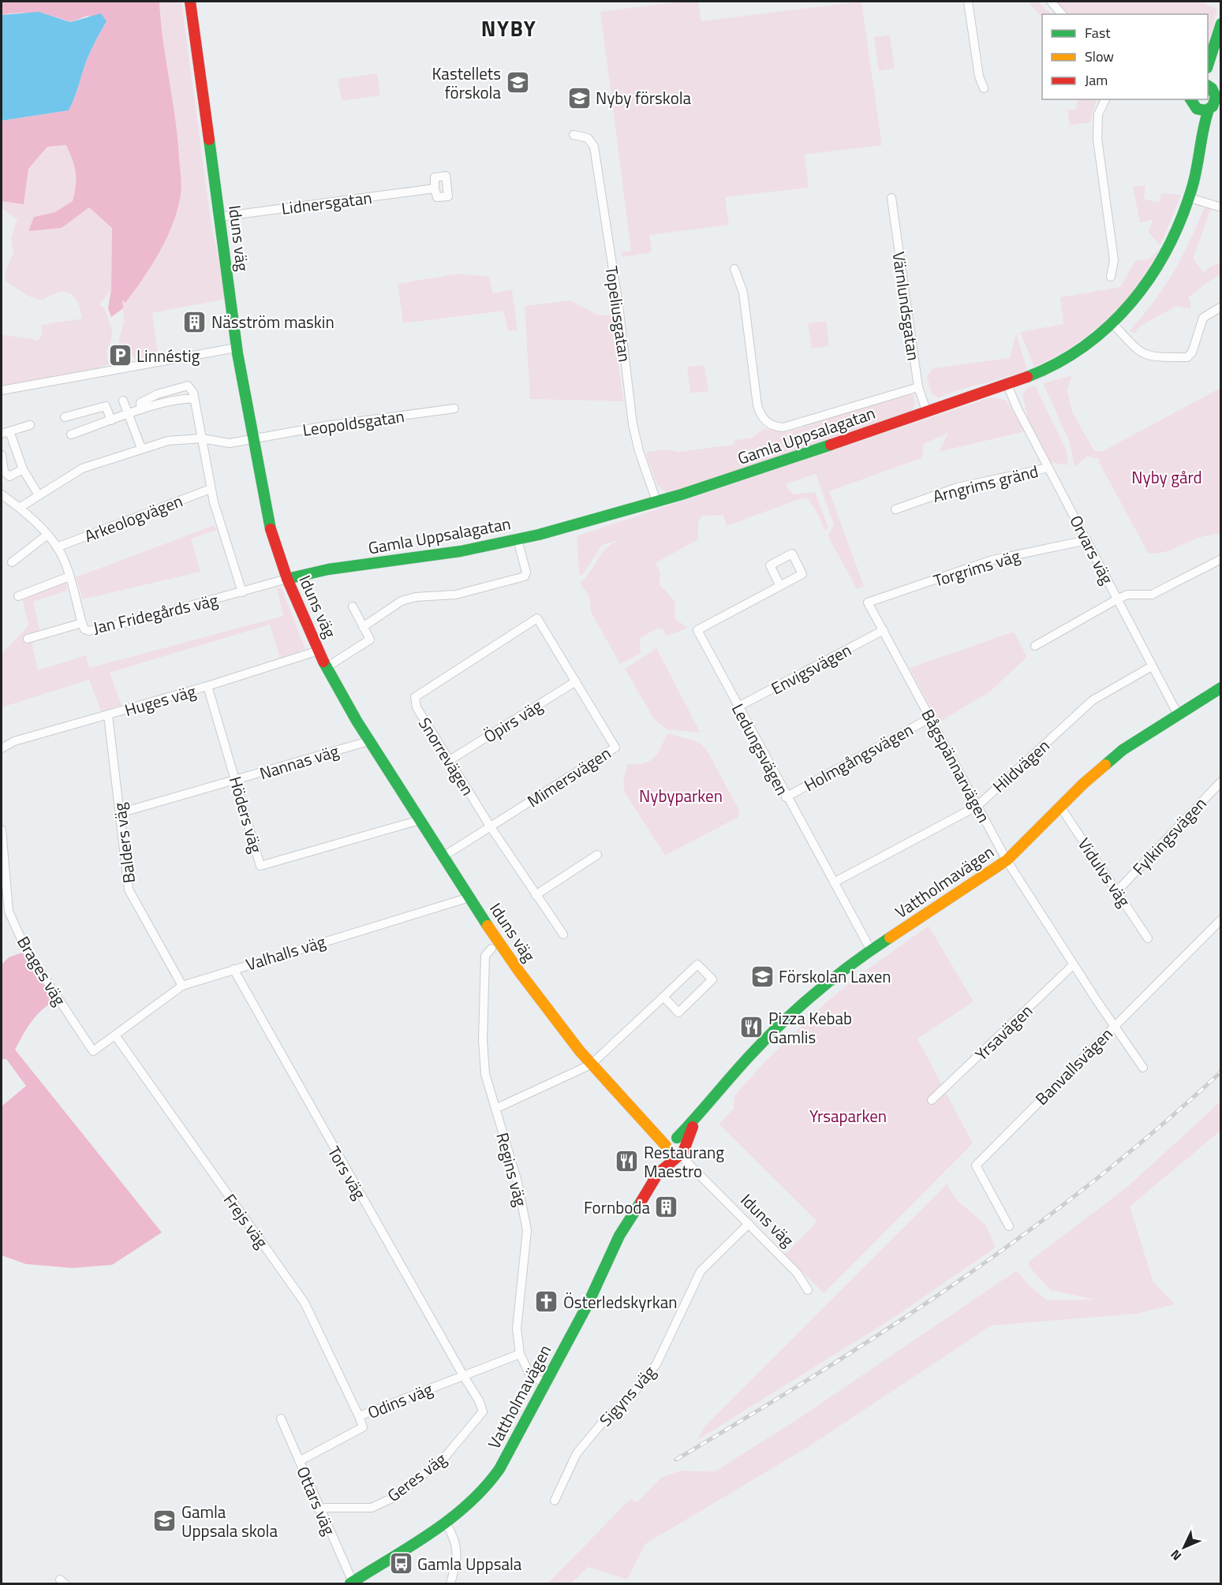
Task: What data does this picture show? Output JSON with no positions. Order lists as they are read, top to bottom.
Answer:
{
  "streets": {
    "street": [
      "Lidnersgatan",
      "Iduns väg",
      "Värnlundsgatan",
      "Topeliusgatan",
      "Leopoldsgatan",
      "Gamla Uppsalagatan",
      "Arngrims gränd",
      "Arkeologvägen",
      "Orvars väg",
      "Torgrims väg",
      "Jan Fridegårds väg",
      "Envigsvägen",
      "Huges väg",
      "Öpirs väg",
      "Ledungsvägen",
      "Snorrevägen",
      "Holmgångsvägen",
      "Nannas väg",
      "Bågspännarvägen",
      "Hildvägen",
      "Mimersvägen",
      "Höders väg",
      "Fylkingsvägen",
      "Balders väg",
      "Vidulvs väg",
      "Vattholmavägen",
      "Valhalls väg",
      "Brages väg",
      "Yrsavägen",
      "Banvallsvägen",
      "Regins väg",
      "Tors väg",
      "Frejs väg",
      "Sigyns väg",
      "Odins väg",
      "Geres väg",
      "Ottars väg"
    ]
  },
  "crossings": [
    ["Lidnersgatan", "Iduns väg"],
    ["Iduns väg", "Leopoldsgatan"],
    ["Iduns väg", "Gamla Uppsalagatan"],
    ["Iduns väg", "Jan Fridegårds väg"],
    ["Iduns väg", "Huges väg"],
    ["Iduns väg", "Nannas väg"],
    ["Iduns väg", "Mimersvägen"],
    ["Iduns väg", "Höders väg"],
    ["Iduns väg", "Vattholmavägen"],
    ["Iduns väg", "Valhalls väg"],
    ["Iduns väg", "Sigyns väg"],
    ["Värnlundsgatan", "Gamla Uppsalagatan"],
    ["Topeliusgatan", "Gamla Uppsalagatan"],
    ["Gamla Uppsalagatan", "Orvars väg"],
    ["Gamla Uppsalagatan", "Jan Fridegårds väg"],
    ["Arngrims gränd", "Orvars väg"],
    ["Orvars väg", "Torgrims väg"],
    ["Orvars väg", "Hildvägen"],
    ["Orvars väg", "Vattholmavägen"],
    ["Torgrims väg", "Bågspännarvägen"],
    ["Envigsvägen", "Ledungsvägen"],
    ["Envigsvägen", "Bågspännarvägen"],
    ["Huges väg", "Höders väg"],
    ["Huges väg", "Balders väg"],
    ["Öpirs väg", "Snorrevägen"],
    ["Öpirs väg", "Mimersvägen"],
    ["Ledungsvägen", "Holmgångsvägen"],
    ["Ledungsvägen", "Hildvägen"],
    ["Ledungsvägen", "Vattholmavägen"],
    ["Snorrevägen", "Mimersvägen"],
    ["Holmgångsvägen", "Bågspännarvägen"],
    ["Nannas väg", "Höders väg"],
    ["Nannas väg", "Balders väg"],
    ["Bågspännarvägen", "Hildvägen"],
    ["Bågspännarvägen", "Vattholmavägen"],
    ["Bågspännarvägen", "Yrsavägen"],
    ["Bågspännarvägen", "Banvallsvägen"],
    ["Fylkingsvägen", "Vidulvs väg"],
    ["Balders väg", "Valhalls väg"],
    ["Vidulvs väg", "Vattholmavägen"],
    ["Vattholmavägen", "Regins väg"],
    ["Vattholmavägen", "Ottars väg"],
    ["Valhalls väg", "Brages väg"],
    ["Valhalls väg", "Tors väg"],
    ["Valhalls väg", "Frejs väg"],
    ["Brages väg", "Frejs väg"],
    ["Regins väg", "Odins väg"],
    ["Tors väg", "Odins väg"],
    ["Tors väg", "Geres väg"],
    ["Frejs väg", "Odins väg"],
    ["Odins väg", "Geres väg"],
    ["Odins väg", "Ottars väg"],
    ["Geres väg", "Ottars väg"]
  ],
  "districts": ["NYBY"],
  "parks": ["Nyby gård", "Nybyparken", "Yrsaparken"],
  "places": {
    "school or university": [
      "Kastellets förskola",
      "Nyby förskola",
      "Förskolan Laxen",
      "Gamla Uppsala skola"
    ],
    "building": ["Näsström maskin", "Fornboda"],
    "parking": ["Linnéstig"],
    "restaurant": ["Pizza Kebab Gamlis", "Restaurang Maestro"],
    "church": ["Österledskyrkan"],
    "bus stop": ["Gamla Uppsala"]
  },
  "legend": ["Fast", "Slow", "Jam"],
  "north": "bottom left"
}
